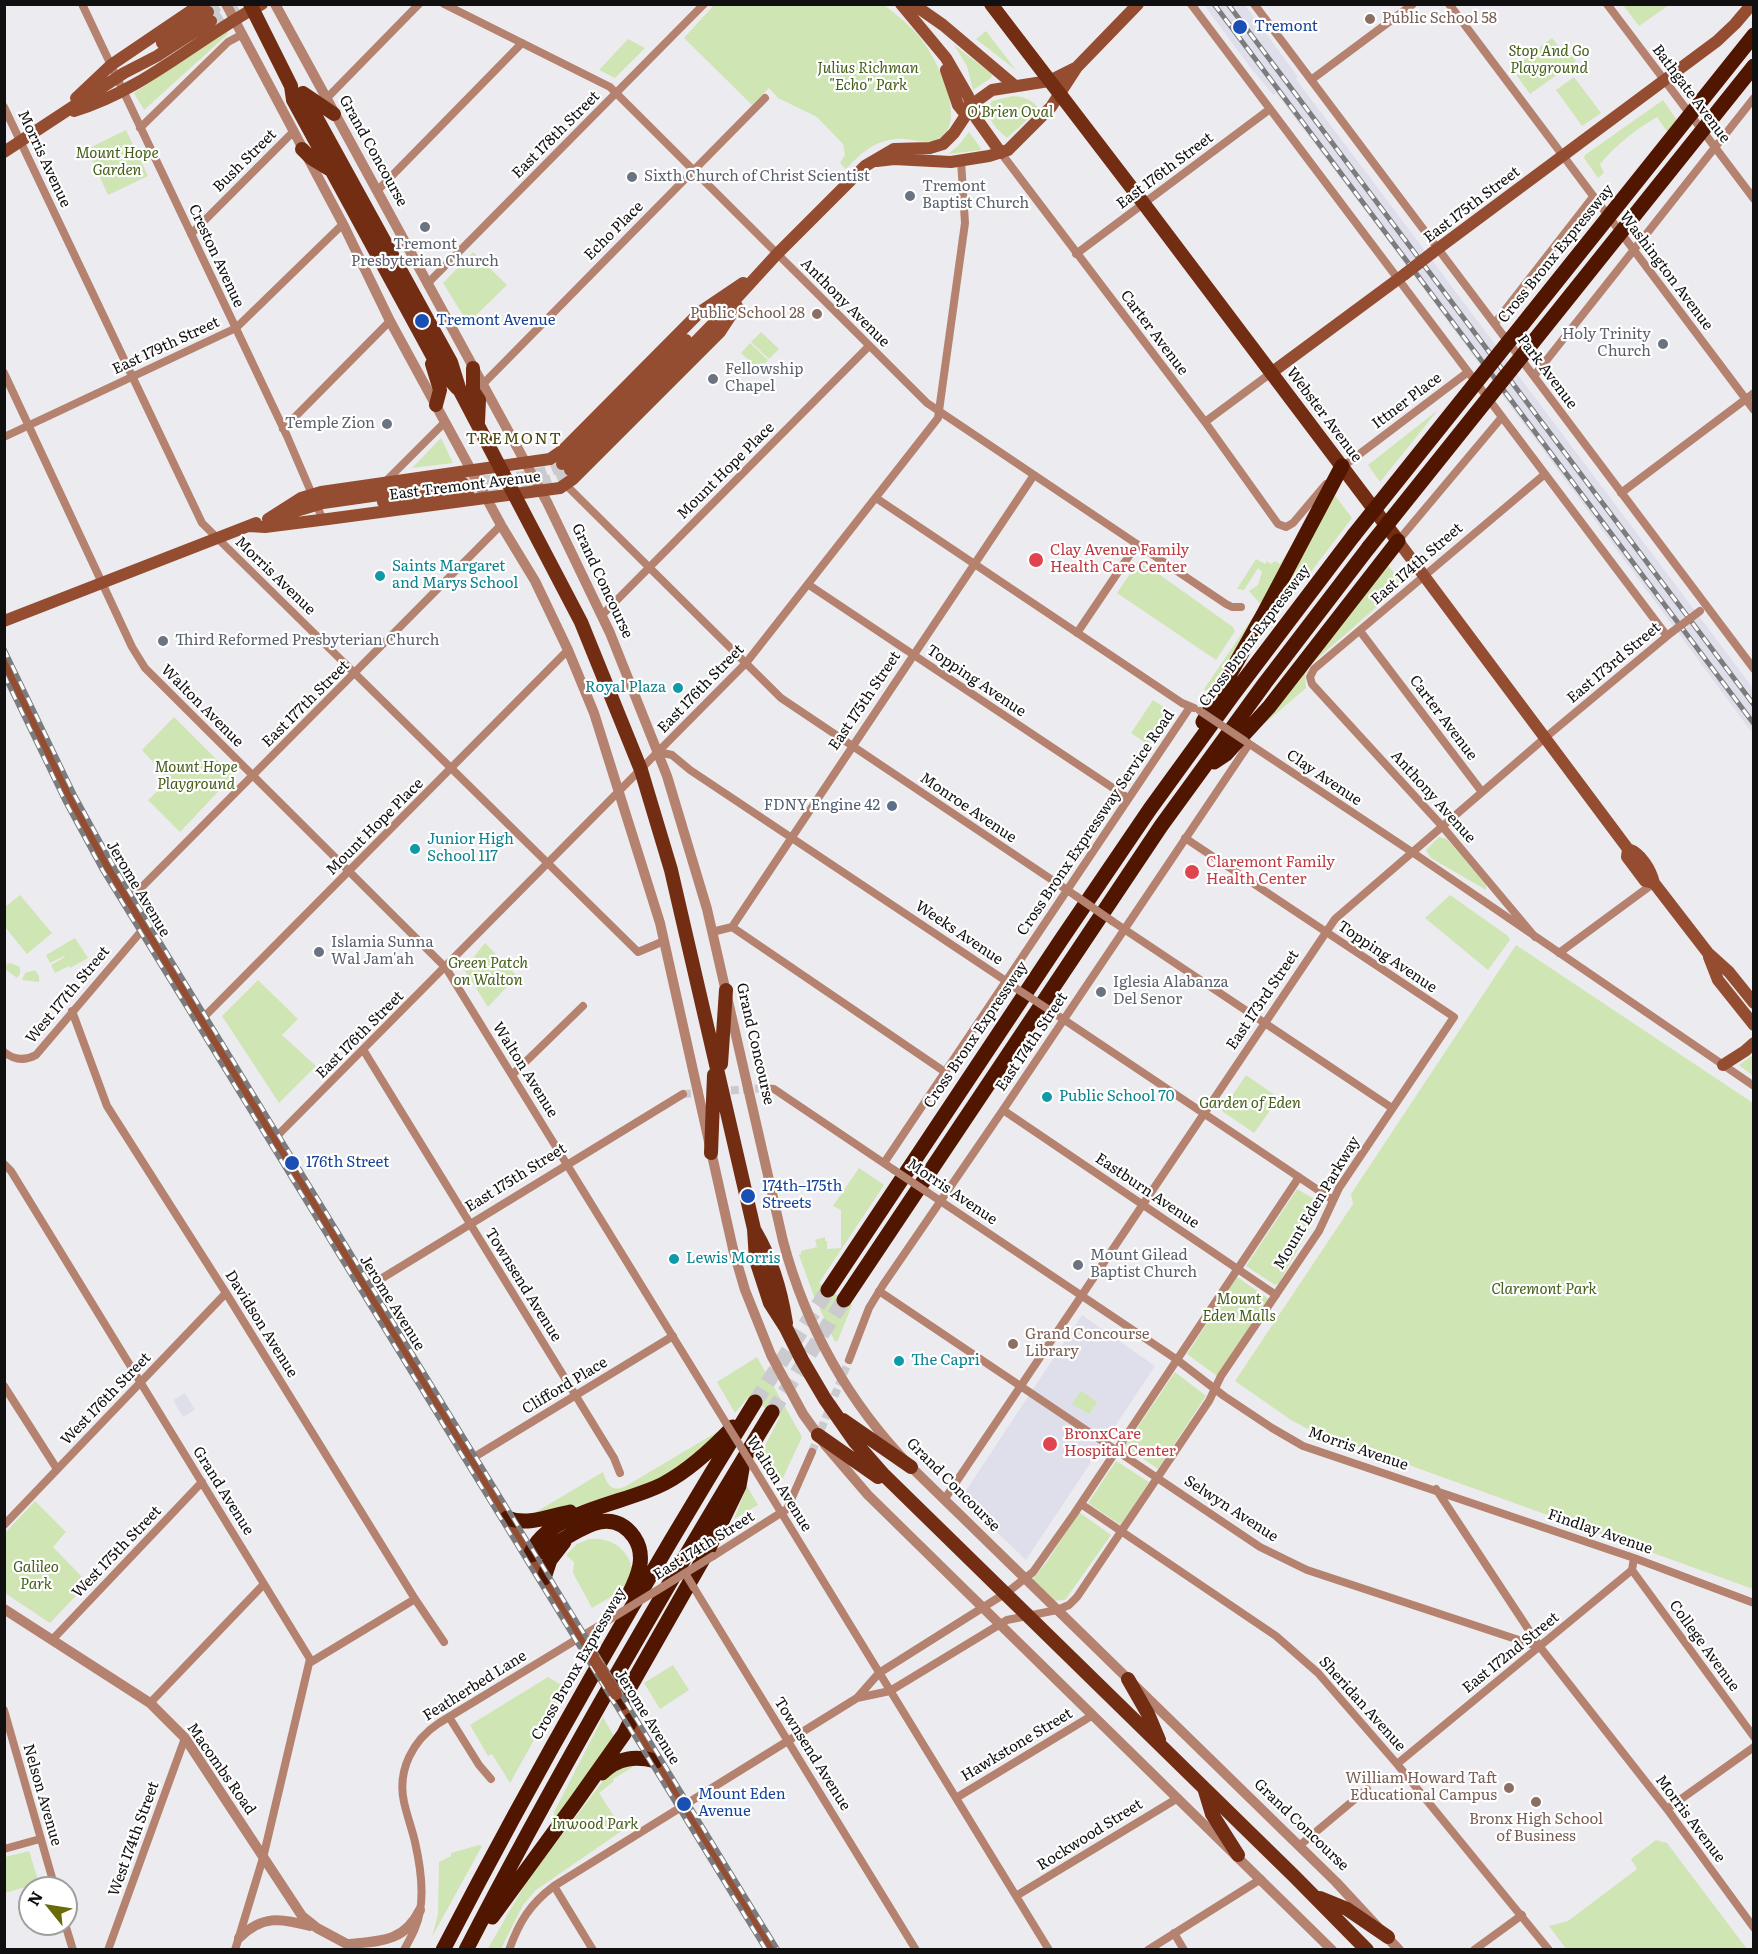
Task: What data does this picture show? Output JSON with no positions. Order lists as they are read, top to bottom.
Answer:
{
  "streets": {
    "highway": ["Cross Bronx Expressway"],
    "main road": [
      "East 175th Street",
      "Webster Avenue",
      "East Tremont Avenue",
      "Jerome Avenue"
    ],
    "street": [
      "Bathgate Avenue",
      "East 178th Street",
      "Grand Concourse",
      "Morris Avenue",
      "Bush Street",
      "East 176th Street",
      "Echo Place",
      "Creston Avenue",
      "Washington Avenue",
      "Anthony Avenue",
      "Carter Avenue",
      "East 179th Street",
      "Park Avenue",
      "Ittner Place",
      "Mount Hope Place",
      "East 174th Street",
      "East 173rd Street",
      "Topping Avenue",
      "East 177th Street",
      "Walton Avenue",
      "Clay Avenue",
      "Monroe Avenue",
      "Cross Bronx Expressway Service Road",
      "Weeks Avenue",
      "West 177th Street",
      "Eastburn Avenue",
      "Mount Eden Parkway",
      "Townsend Avenue",
      "Davidson Avenue",
      "Clifford Place",
      "West 176th Street",
      "Grand Avenue",
      "Selwyn Avenue",
      "Findlay Avenue",
      "West 175th Street",
      "College Avenue",
      "East 172nd Street",
      "Featherbed Lane",
      "Sheridan Avenue",
      "Hawkstone Street",
      "Macombs Road",
      "Nelson Avenue",
      "Rockwood Street",
      "West 174th Street"
    ]
  },
  "crossings": [
    ["Bathgate Avenue", "East 175th Street"],
    ["East 178th Street", "Grand Concourse"],
    ["East 178th Street", "Anthony Avenue"],
    ["Grand Concourse", "East 176th Street"],
    ["Grand Concourse", "Echo Place"],
    ["Grand Concourse", "Mount Hope Place"],
    ["Grand Concourse", "East Tremont Avenue"],
    ["Grand Concourse", "East 173rd Street"],
    ["Grand Concourse", "Weeks Avenue"],
    ["Grand Concourse", "Mount Eden Parkway"],
    ["Morris Avenue", "East 176th Street"],
    ["Morris Avenue", "East 179th Street"],
    ["Morris Avenue", "Mount Hope Place"],
    ["Morris Avenue", "East Tremont Avenue"],
    ["Morris Avenue", "East 174th Street"],
    ["Morris Avenue", "East 173rd Street"],
    ["Morris Avenue", "East 177th Street"],
    ["Morris Avenue", "Cross Bronx Expressway Service Road"],
    ["Morris Avenue", "Mount Eden Parkway"],
    ["Morris Avenue", "Selwyn Avenue"],
    ["Morris Avenue", "Findlay Avenue"],
    ["Morris Avenue", "East 172nd Street"],
    ["Bush Street", "Creston Avenue"],
    ["East 176th Street", "Anthony Avenue"],
    ["East 176th Street", "Carter Avenue"],
    ["East 176th Street", "Webster Avenue"],
    ["East 176th Street", "East Tremont Avenue"],
    ["East 176th Street", "Topping Avenue"],
    ["East 176th Street", "Walton Avenue"],
    ["East 176th Street", "Clay Avenue"],
    ["East 176th Street", "Monroe Avenue"],
    ["East 176th Street", "Jerome Avenue"],
    ["East 176th Street", "Weeks Avenue"],
    ["East 176th Street", "Townsend Avenue"],
    ["East 175th Street", "Washington Avenue"],
    ["East 175th Street", "Anthony Avenue"],
    ["East 175th Street", "Carter Avenue"],
    ["East 175th Street", "Park Avenue"],
    ["East 175th Street", "Webster Avenue"],
    ["East 175th Street", "Topping Avenue"],
    ["East 175th Street", "Walton Avenue"],
    ["East 175th Street", "Clay Avenue"],
    ["East 175th Street", "Monroe Avenue"],
    ["East 175th Street", "Jerome Avenue"],
    ["East 175th Street", "Weeks Avenue"],
    ["East 175th Street", "Townsend Avenue"],
    ["Echo Place", "Anthony Avenue"],
    ["Cross Bronx Expressway", "Jerome Avenue"],
    ["Creston Avenue", "East 179th Street"],
    ["Creston Avenue", "East Tremont Avenue"],
    ["Anthony Avenue", "Mount Hope Place"],
    ["Anthony Avenue", "East Tremont Avenue"],
    ["Anthony Avenue", "East 174th Street"],
    ["Anthony Avenue", "East 173rd Street"],
    ["Anthony Avenue", "Clay Avenue"],
    ["Carter Avenue", "Ittner Place"],
    ["Carter Avenue", "East Tremont Avenue"],
    ["Carter Avenue", "East 174th Street"],
    ["Carter Avenue", "East 173rd Street"],
    ["East 179th Street", "Walton Avenue"],
    ["Park Avenue", "East 173rd Street"],
    ["Ittner Place", "Webster Avenue"],
    ["Webster Avenue", "East Tremont Avenue"],
    ["Webster Avenue", "East 174th Street"],
    ["Webster Avenue", "East 173rd Street"],
    ["Mount Hope Place", "Walton Avenue"],
    ["Mount Hope Place", "Monroe Avenue"],
    ["Mount Hope Place", "Jerome Avenue"],
    ["East Tremont Avenue", "Walton Avenue"],
    ["East Tremont Avenue", "Monroe Avenue"],
    ["East 174th Street", "Topping Avenue"],
    ["East 174th Street", "Walton Avenue"],
    ["East 174th Street", "Clay Avenue"],
    ["East 174th Street", "Monroe Avenue"],
    ["East 174th Street", "Jerome Avenue"],
    ["East 174th Street", "Weeks Avenue"],
    ["East 174th Street", "Eastburn Avenue"],
    ["East 174th Street", "Townsend Avenue"],
    ["East 174th Street", "Selwyn Avenue"],
    ["East 174th Street", "Featherbed Lane"],
    ["East 173rd Street", "Topping Avenue"],
    ["East 173rd Street", "Clay Avenue"],
    ["East 173rd Street", "Monroe Avenue"],
    ["East 173rd Street", "Weeks Avenue"],
    ["East 173rd Street", "Eastburn Avenue"],
    ["East 173rd Street", "Selwyn Avenue"],
    ["Topping Avenue", "Cross Bronx Expressway Service Road"],
    ["Topping Avenue", "Mount Eden Parkway"],
    ["East 177th Street", "Walton Avenue"],
    ["East 177th Street", "Jerome Avenue"],
    ["Walton Avenue", "Mount Eden Parkway"],
    ["Walton Avenue", "Clifford Place"],
    ["Walton Avenue", "Hawkstone Street"],
    ["Walton Avenue", "Rockwood Street"],
    ["Clay Avenue", "Cross Bronx Expressway Service Road"],
    ["Monroe Avenue", "Cross Bronx Expressway Service Road"],
    ["Monroe Avenue", "Mount Eden Parkway"],
    ["Cross Bronx Expressway Service Road", "Weeks Avenue"],
    ["Jerome Avenue", "West 177th Street"],
    ["Jerome Avenue", "Clifford Place"],
    ["Jerome Avenue", "Featherbed Lane"],
    ["Weeks Avenue", "Mount Eden Parkway"],
    ["West 177th Street", "Davidson Avenue"],
    ["Eastburn Avenue", "Mount Eden Parkway"],
    ["Mount Eden Parkway", "Selwyn Avenue"],
    ["Mount Eden Parkway", "Sheridan Avenue"],
    ["Townsend Avenue", "Clifford Place"],
    ["Davidson Avenue", "West 176th Street"],
    ["West 176th Street", "Grand Avenue"],
    ["Grand Avenue", "West 175th Street"],
    ["Selwyn Avenue", "East 172nd Street"],
    ["West 175th Street", "Macombs Road"],
    ["College Avenue", "East 172nd Street"],
    ["East 172nd Street", "Sheridan Avenue"],
    ["Macombs Road", "West 174th Street"]
  ],
  "districts": ["TREMONT"],
  "parks": [
    "Stop And Go Playground",
    "Julius Richman \"Echo\" Park",
    "O'Brien Oval",
    "Mount Hope Garden",
    "Mount Hope Playground",
    "Green Patch on Walton",
    "Garden of Eden",
    "Claremont Park",
    "Mount Eden Malls",
    "Galileo Park",
    "Inwood Park"
  ],
  "places": [
    "Public School 58",
    "Tremont",
    "Sixth Church of Christ Scientist",
    "Tremont Baptist Church",
    "Tremont Presbyterian Church",
    "Public School 28",
    "Tremont Avenue",
    "Holy Trinity Church",
    "Fellowship Chapel",
    "Temple Zion",
    "Clay Avenue Family Health Care Center",
    "Saints Margaret and Marys School",
    "Third Reformed Presbyterian Church",
    "Royal Plaza",
    "FDNY Engine 42",
    "Junior High School 117",
    "Claremont Family Health Center",
    "Islamia Sunna Wal Jam'ah",
    "Iglesia Alabanza Del Senor",
    "Public School 70",
    "176th Street",
    "174th–175th Streets",
    "Lewis Morris",
    "Mount Gilead Baptist Church",
    "Grand Concourse Library",
    "The Capri",
    "BronxCare Hospital Center",
    "William Howard Taft Educational Campus",
    "Bronx High School of Business",
    "Mount Eden Avenue"
  ],
  "north": "top left"
}
